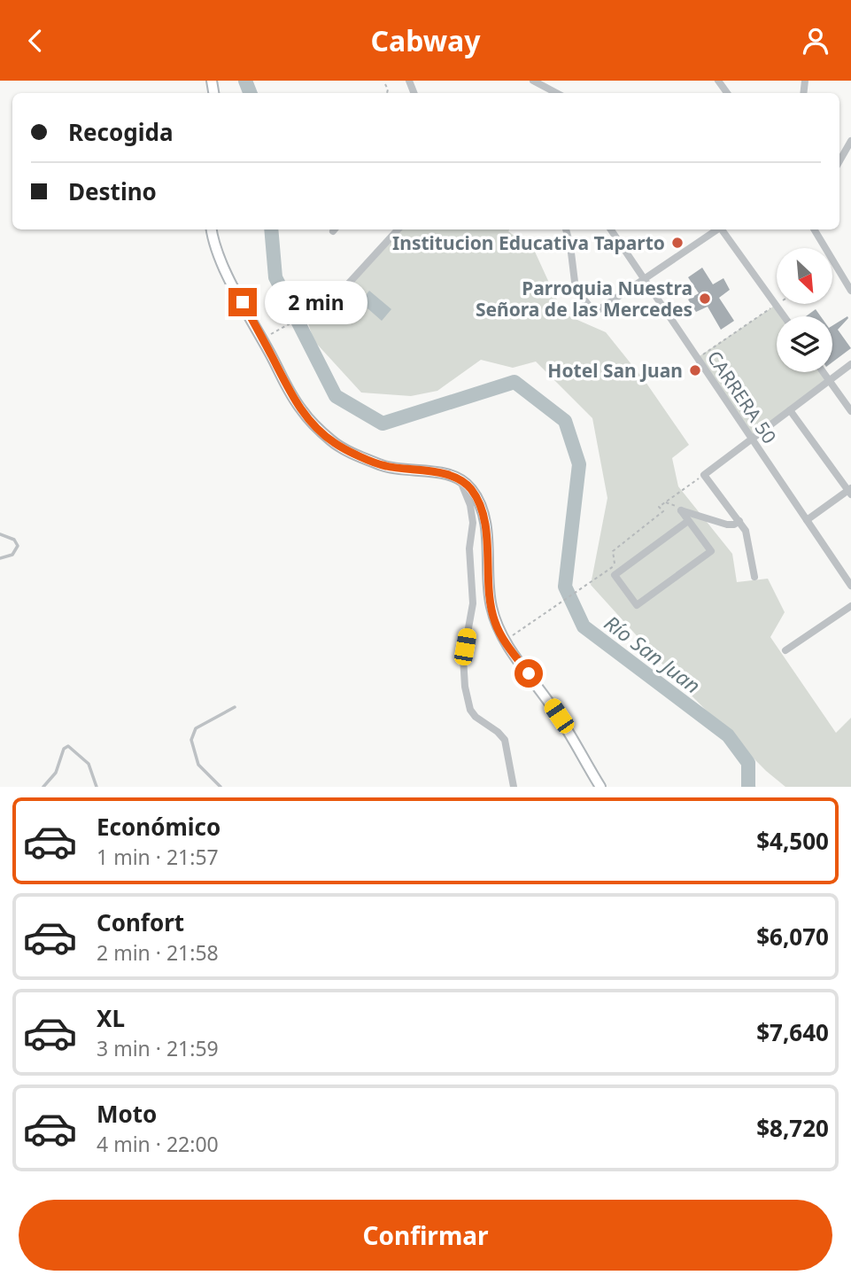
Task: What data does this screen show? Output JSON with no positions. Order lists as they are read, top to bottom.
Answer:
{
  "streets": {
    "street": ["CARRERA 50"]
  },
  "water": ["Río San Juan"],
  "places": ["Institucion Educativa Taparto", "Parroquia Nuestra Señora de las Mercedes", "Hotel San Juan"],
  "north": "bottom right",
  "page": {
    "header": "Cabway",
    "banner": ["Recogida", "Destino"],
    "bubble": "2 min",
    "list": [
      {
        "name": "Económico",
        "note": "1 min · 21:57",
        "value": "$4,500"
      },
      {
        "name": "Confort",
        "note": "2 min · 21:58",
        "value": "$6,070"
      },
      {
        "name": "XL",
        "note": "3 min · 21:59",
        "value": "$7,640"
      },
      {
        "name": "Moto",
        "note": "4 min · 22:00",
        "value": "$8,720"
      }
    ],
    "buttons": "Confirmar"
  }
}
